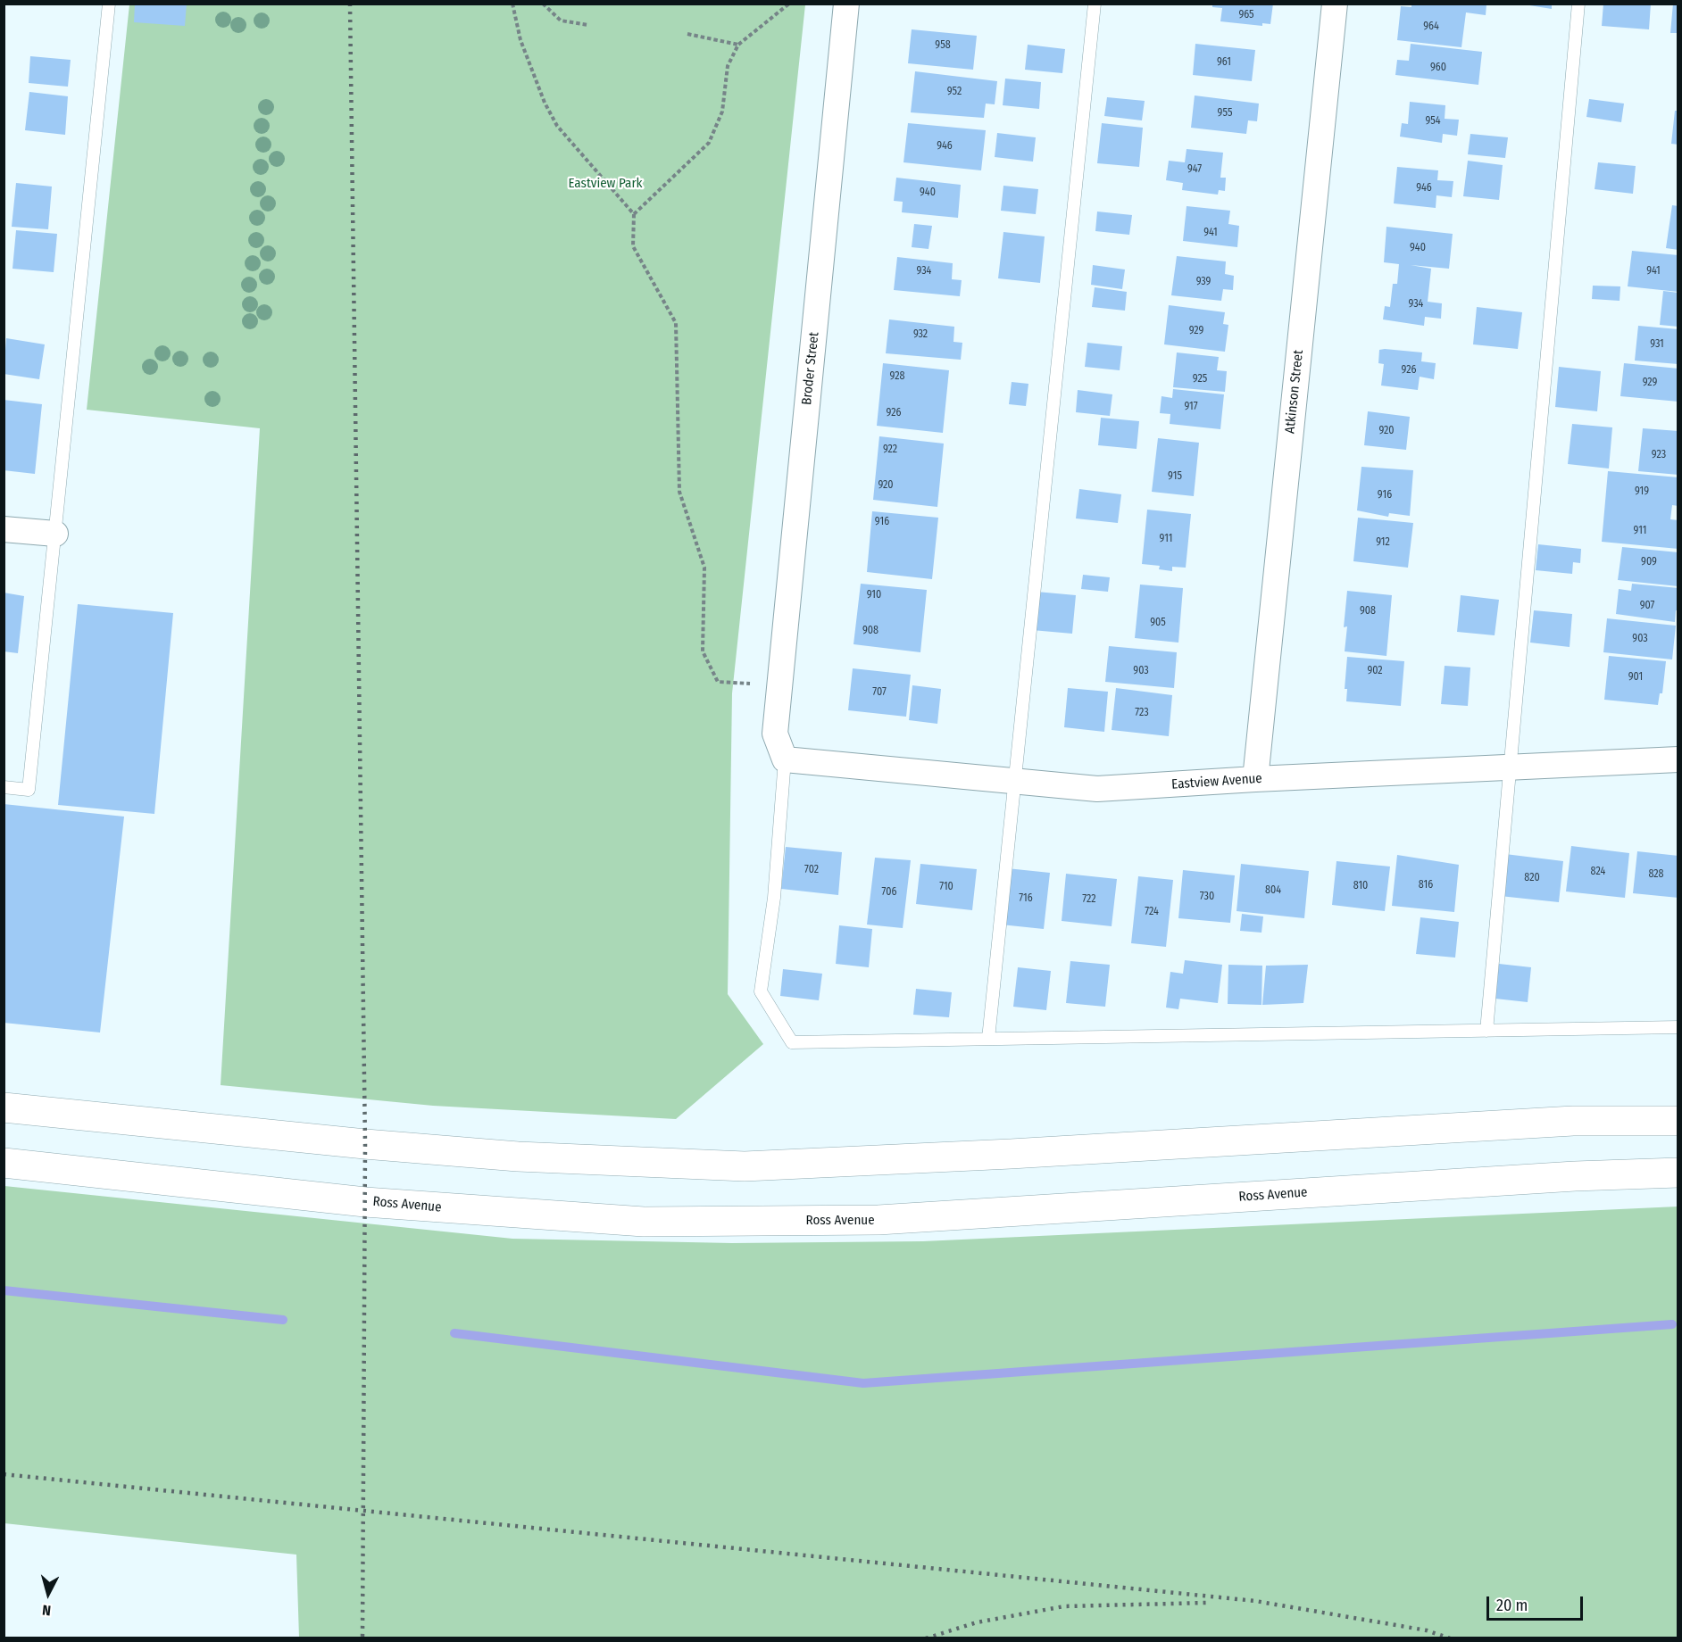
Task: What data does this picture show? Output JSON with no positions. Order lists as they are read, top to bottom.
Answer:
{
  "streets": {
    "main road": ["Ross Avenue"],
    "street": ["Broder Street", "Atkinson Street", "Eastview Avenue"]
  },
  "crossings": [
    ["Broder Street", "Eastview Avenue"],
    ["Atkinson Street", "Eastview Avenue"]
  ],
  "parks": ["Eastview Park"],
  "house_numbers": [
    "965",
    "964",
    "958",
    "961",
    "960",
    "952",
    "955",
    "954",
    "946",
    "947",
    "946",
    "940",
    "941",
    "940",
    "934",
    "941",
    "939",
    "934",
    "929",
    "932",
    "931",
    "926",
    "928",
    "925",
    "929",
    "917",
    "926",
    "920",
    "922",
    "923",
    "915",
    "920",
    "919",
    "916",
    "916",
    "911",
    "911",
    "912",
    "909",
    "910",
    "907",
    "908",
    "905",
    "908",
    "903",
    "903",
    "902",
    "901",
    "707",
    "723",
    "702",
    "824",
    "828",
    "820",
    "816",
    "810",
    "710",
    "804",
    "706",
    "730",
    "716",
    "722",
    "724"
  ],
  "scale_bar": "20 m",
  "north": "bottom"
}
